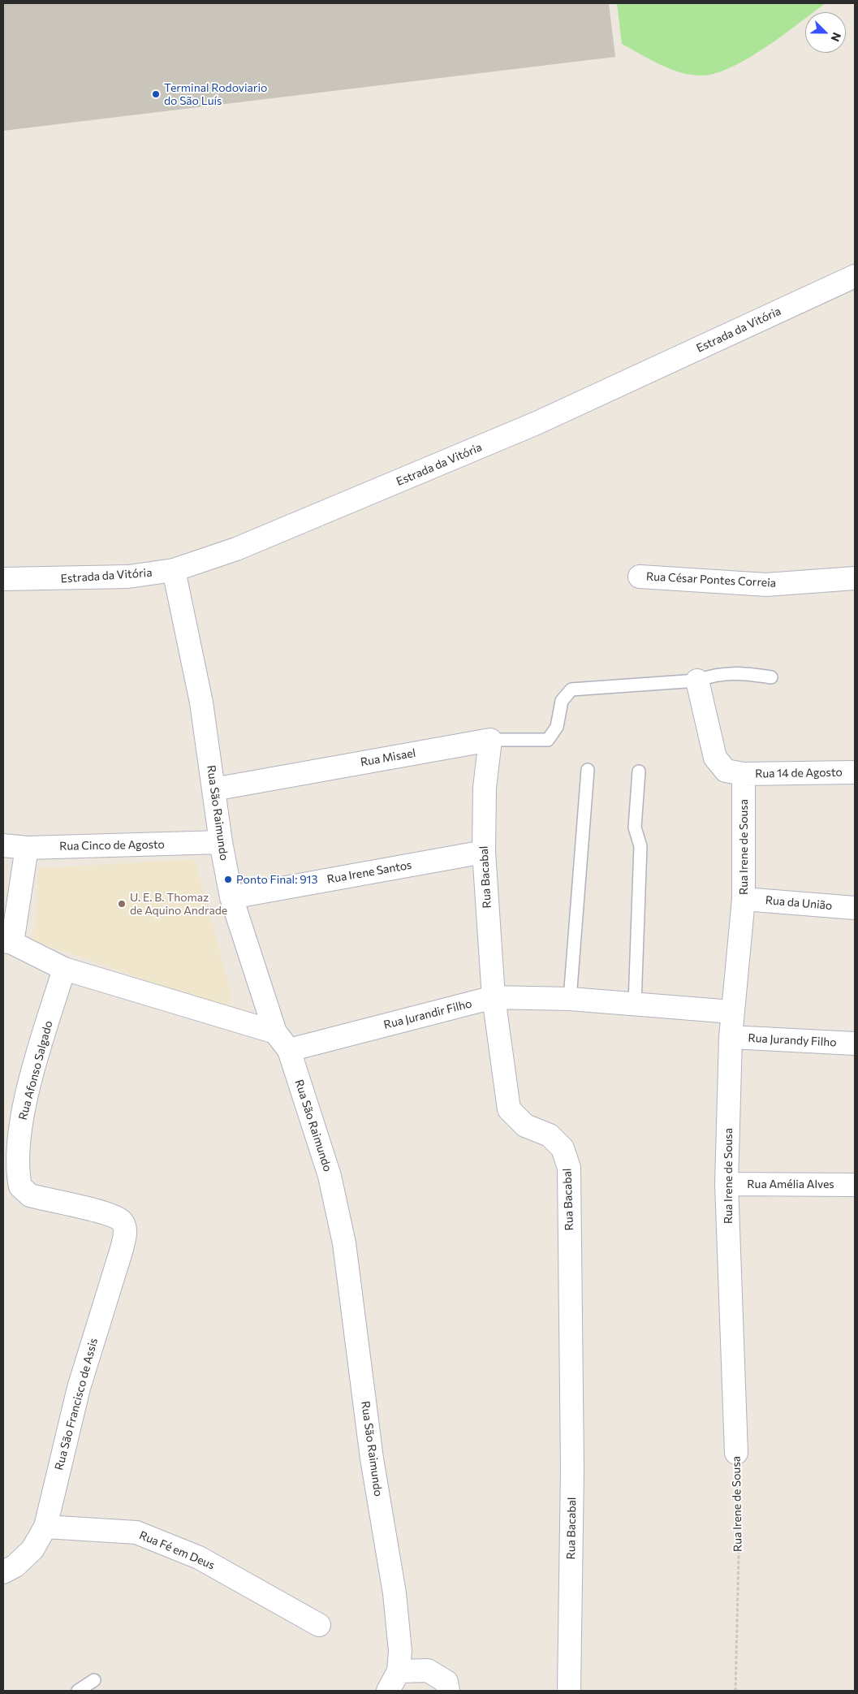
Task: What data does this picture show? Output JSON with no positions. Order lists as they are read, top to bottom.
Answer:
{
  "streets": {
    "street": [
      "Estrada da Vitória",
      "Rua César Pontes Correia",
      "Rua Misael",
      "Rua 14 de Agosto",
      "Rua São Raimundo",
      "Rua Cinco de Agosto",
      "Rua Irene de Sousa",
      "Rua Irene Santos",
      "Rua Bacabal",
      "Rua da União",
      "Rua Jurandir Filho",
      "Rua Jurandy Filho",
      "Rua Afonso Salgado",
      "Rua Amélia Alves",
      "Rua São Francisco de Assis",
      "Rua Fé em Deus"
    ]
  },
  "crossings": [
    ["Estrada da Vitória", "Rua São Raimundo"],
    ["Rua Misael", "Rua São Raimundo"],
    ["Rua Misael", "Rua Bacabal"],
    ["Rua 14 de Agosto", "Rua Irene de Sousa"],
    ["Rua São Raimundo", "Rua Cinco de Agosto"],
    ["Rua São Raimundo", "Rua Irene Santos"],
    ["Rua São Raimundo", "Rua Jurandir Filho"],
    ["Rua Irene de Sousa", "Rua da União"],
    ["Rua Irene de Sousa", "Rua Jurandy Filho"],
    ["Rua Irene de Sousa", "Rua Amélia Alves"],
    ["Rua Irene Santos", "Rua Bacabal"],
    ["Rua Bacabal", "Rua Jurandir Filho"],
    ["Rua Afonso Salgado", "Rua São Francisco de Assis"],
    ["Rua São Francisco de Assis", "Rua Fé em Deus"]
  ],
  "places": ["Terminal Rodoviario do São Luís", "Ponto Final: 913", "U. E. B. Thomaz de Aquino Andrade"],
  "north": "bottom right"
}
